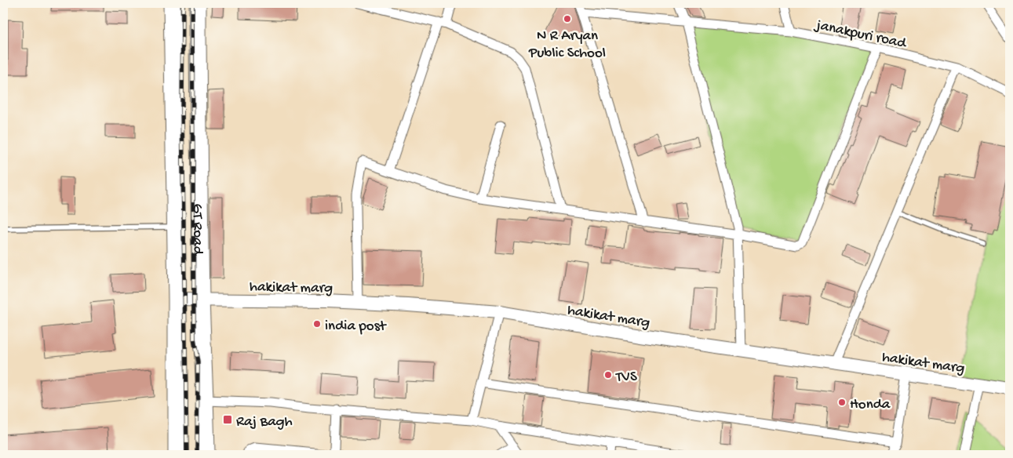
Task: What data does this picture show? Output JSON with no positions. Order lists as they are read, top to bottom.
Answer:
{
  "streets": {
    "highway": ["GT Road"],
    "street": ["janakpuri road", "hakikat marg"]
  },
  "crossings": [
    ["GT Road", "hakikat marg"]
  ],
  "places": {
    "other": [
      "N R Aryan Public School",
      "india post",
      "TVS",
      "Honda"
    ],
    "transit": ["Raj Bagh"]
  }
}
